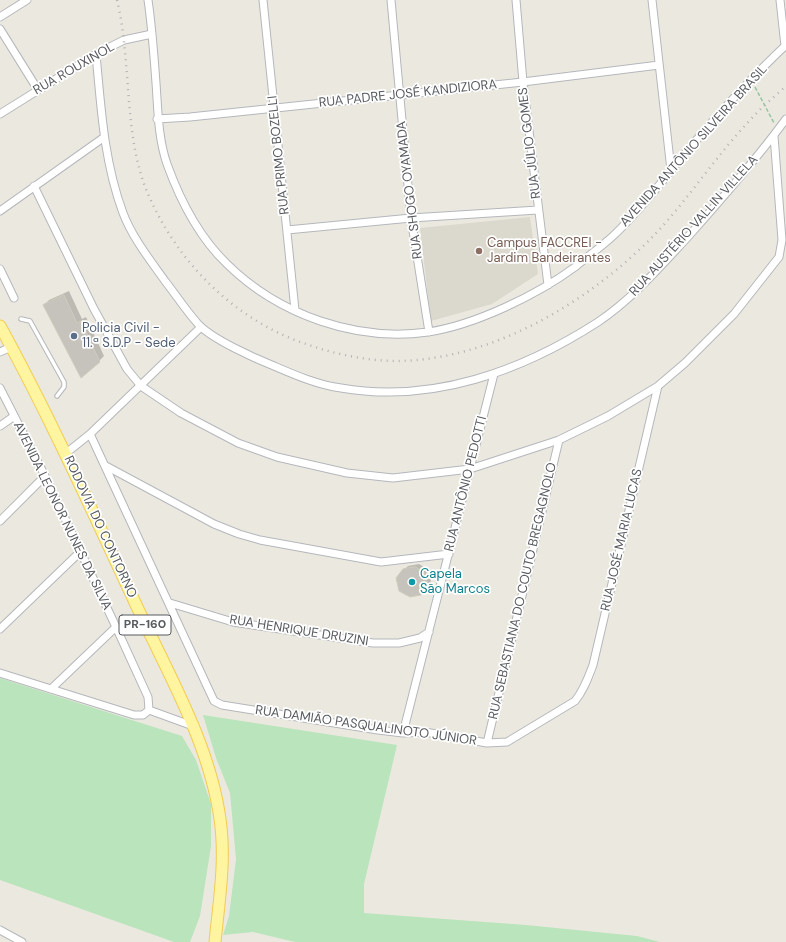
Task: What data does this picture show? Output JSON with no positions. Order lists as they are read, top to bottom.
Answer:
{
  "streets": {
    "main road": ["RODOVIA DO CONTORNO", "PR-160"],
    "street": [
      "RUA ROUXINOL",
      "RUA PADRE JOSÉ KANDIZIORA",
      "RUA JÚLIO GOMES",
      "AVENIDA ANTÔNIO SILVEIRA BRASIL",
      "RUA PRIMO BOZELLI",
      "RUA SHOGO OYAMADA",
      "RUA AUSTÉRIO VALLIN VILLELA",
      "RUA ANTÔNIO PEDOTTI",
      "AVENIDA LEONOR NUNES DA SILVA",
      "RUA JOSÉ MARIA LUCAS",
      "RUA SEBASTIANA DO COUTO BREGAGNOLO",
      "RUA HENRIQUE DRUZINI",
      "RUA DAMIÃO PASQUALINOTO JÚNIOR"
    ]
  },
  "crossings": [
    ["RUA ROUXINOL", "AVENIDA ANTÔNIO SILVEIRA BRASIL"],
    ["RUA ROUXINOL", "RUA AUSTÉRIO VALLIN VILLELA"],
    ["RUA PADRE JOSÉ KANDIZIORA", "RUA JÚLIO GOMES"],
    ["RUA PADRE JOSÉ KANDIZIORA", "AVENIDA ANTÔNIO SILVEIRA BRASIL"],
    ["RUA PADRE JOSÉ KANDIZIORA", "RUA PRIMO BOZELLI"],
    ["RUA PADRE JOSÉ KANDIZIORA", "RUA SHOGO OYAMADA"],
    ["RUA JÚLIO GOMES", "AVENIDA ANTÔNIO SILVEIRA BRASIL"],
    ["AVENIDA ANTÔNIO SILVEIRA BRASIL", "RUA PRIMO BOZELLI"],
    ["AVENIDA ANTÔNIO SILVEIRA BRASIL", "RUA SHOGO OYAMADA"],
    ["RUA AUSTÉRIO VALLIN VILLELA", "RUA ANTÔNIO PEDOTTI"],
    ["RUA ANTÔNIO PEDOTTI", "RUA HENRIQUE DRUZINI"],
    ["RUA ANTÔNIO PEDOTTI", "RUA DAMIÃO PASQUALINOTO JÚNIOR"],
    ["RUA JOSÉ MARIA LUCAS", "RUA DAMIÃO PASQUALINOTO JÚNIOR"],
    ["RUA SEBASTIANA DO COUTO BREGAGNOLO", "RUA DAMIÃO PASQUALINOTO JÚNIOR"],
    ["RUA HENRIQUE DRUZINI", "RUA DAMIÃO PASQUALINOTO JÚNIOR"]
  ],
  "places": ["Campus FACCREI - Jardim Bandeirantes", "Policia Civil - 11.ª S.D.P - Sede", "Capela São Marcos"]
}
